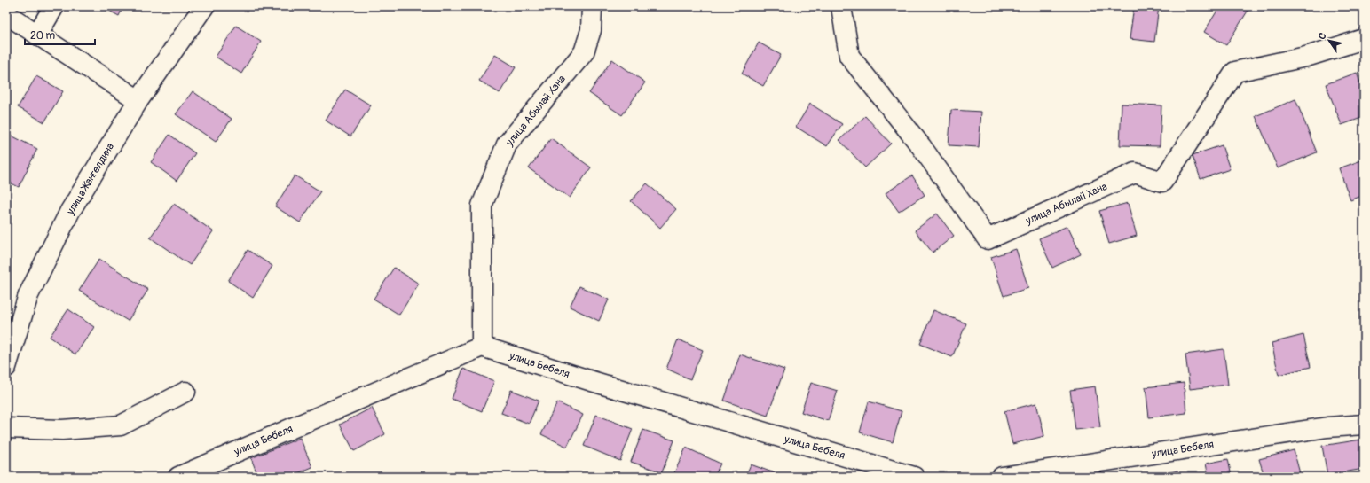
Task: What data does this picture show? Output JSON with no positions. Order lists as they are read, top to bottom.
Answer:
{
  "streets": {
    "street": ["улица Абылай Хана", "улица Жангелдина", "улица Бебеля"]
  },
  "crossings": [
    ["улица Абылай Хана", "улица Бебеля"]
  ],
  "scale_bar": "20 m",
  "north": "top left"
}
